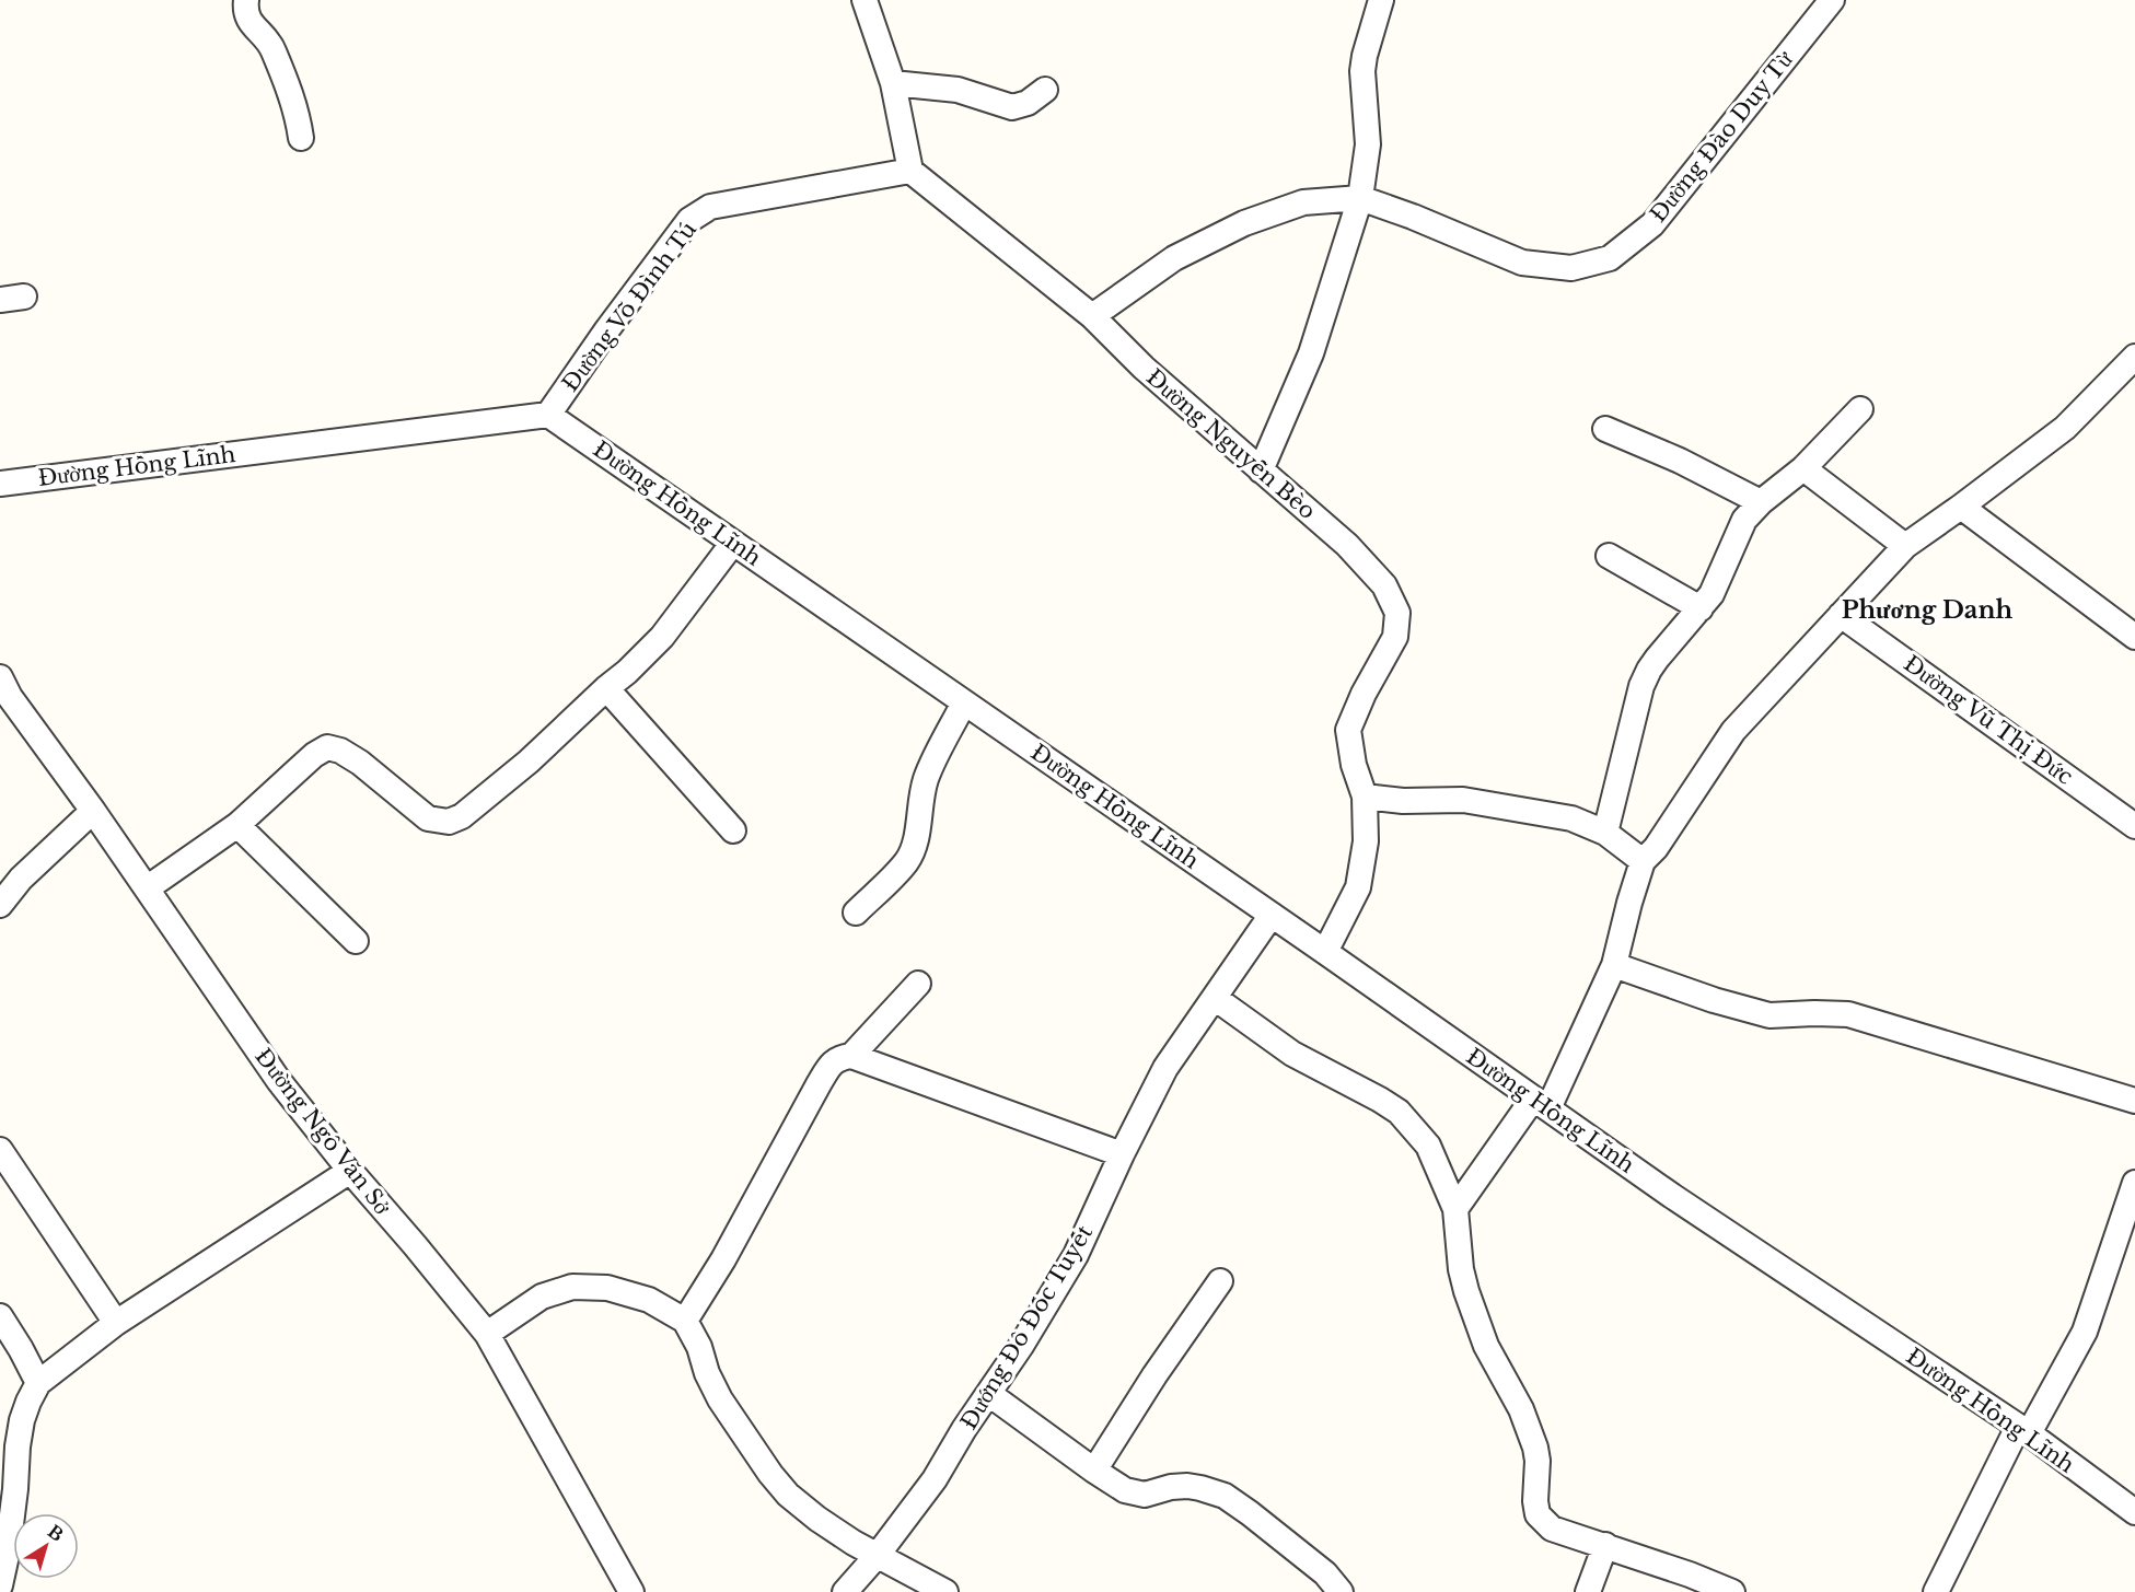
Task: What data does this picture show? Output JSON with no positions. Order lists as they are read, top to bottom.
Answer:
{
  "streets": {
    "street": [
      "Đường Đào Duy Từ",
      "Đường Võ Đình Tú",
      "Đường Nguyễn Bèo",
      "Đường Hồng Lĩnh",
      "Đường Vũ Thị Đức",
      "Đường Ngô Văn Sở",
      "Đướng Đô Đốc Tuyết"
    ]
  },
  "crossings": [
    ["Đường Đào Duy Từ", "Đường Nguyễn Bèo"],
    ["Đường Võ Đình Tú", "Đường Nguyễn Bèo"],
    ["Đường Võ Đình Tú", "Đường Hồng Lĩnh"],
    ["Đường Nguyễn Bèo", "Đường Hồng Lĩnh"],
    ["Đường Hồng Lĩnh", "Đướng Đô Đốc Tuyết"]
  ],
  "districts": ["Phương Danh"],
  "north": "top right"
}
